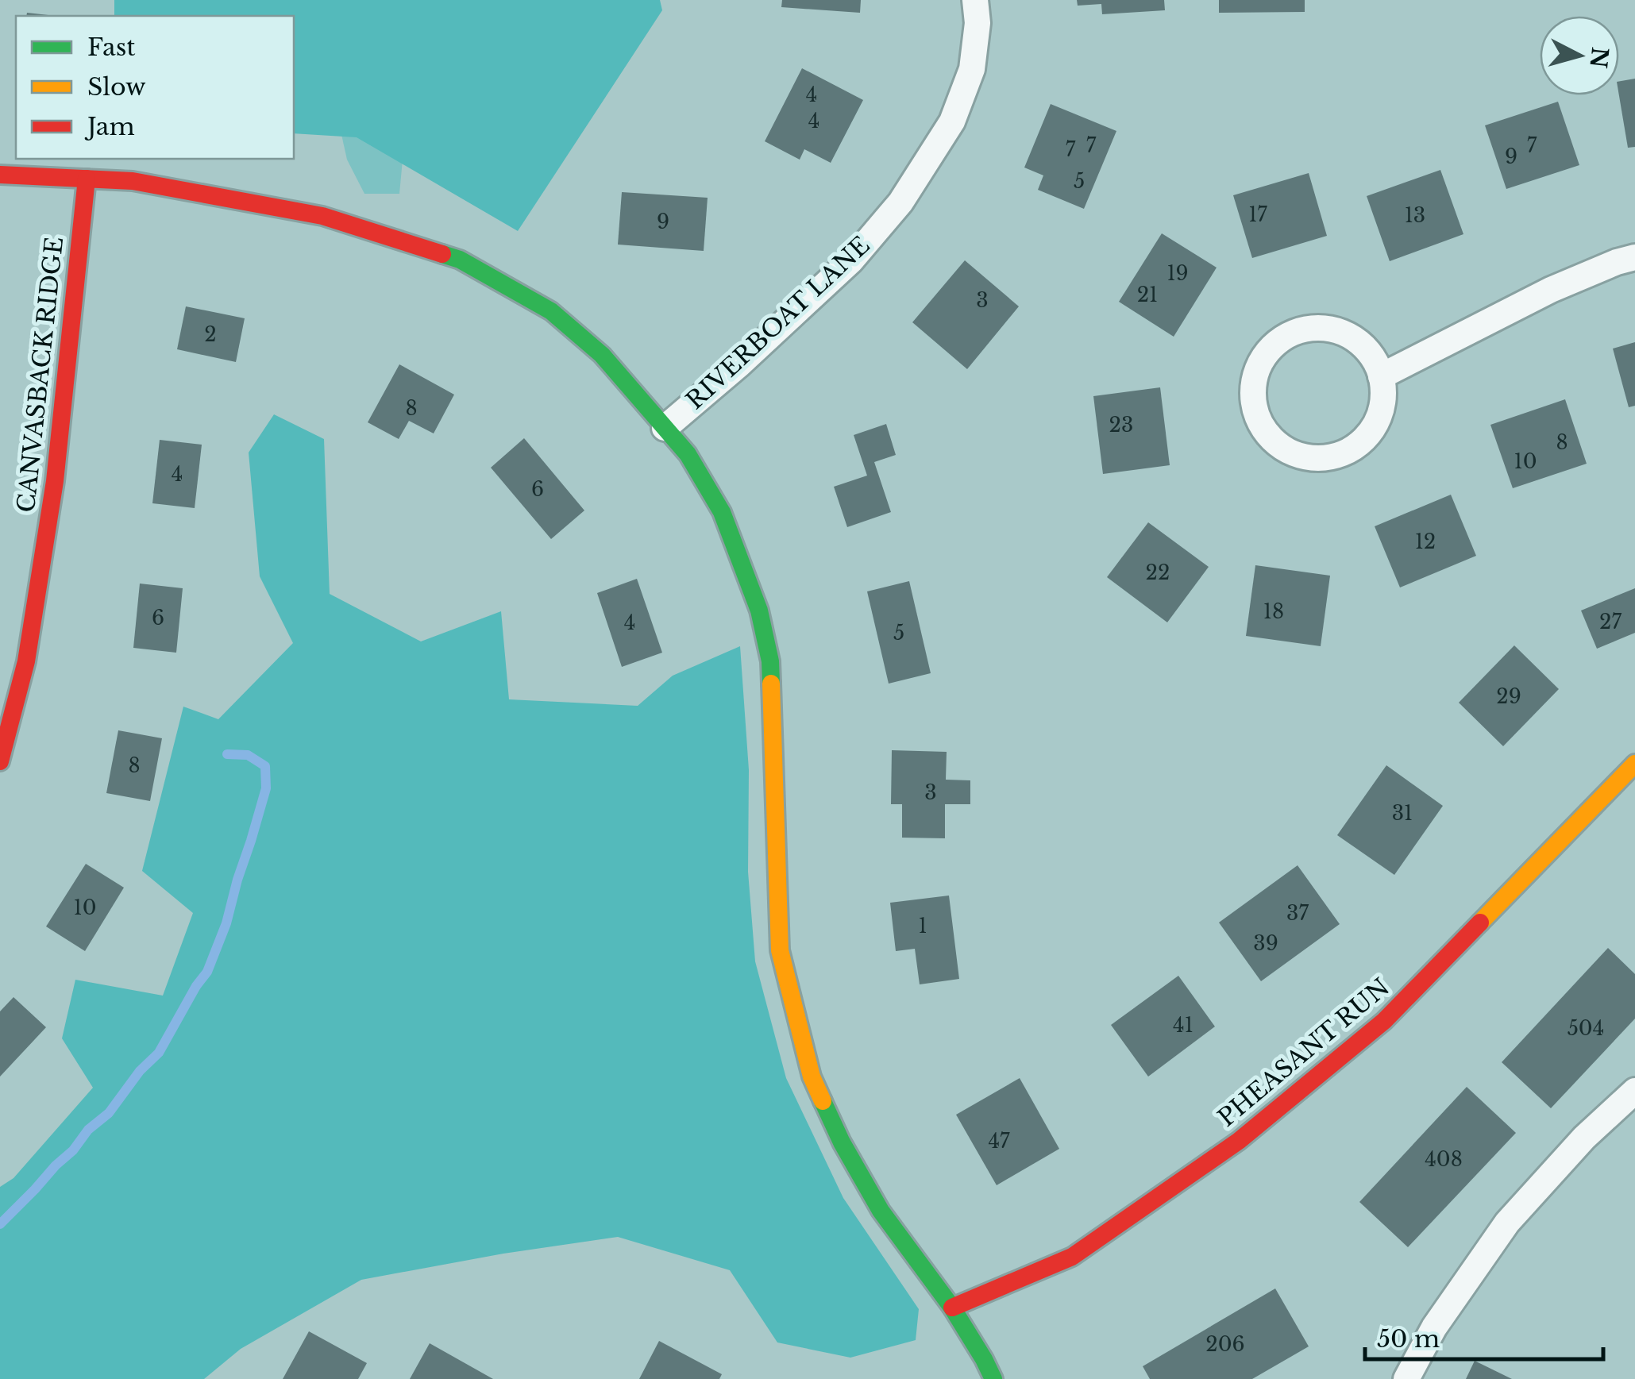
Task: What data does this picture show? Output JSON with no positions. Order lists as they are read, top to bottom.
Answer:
{
  "streets": {
    "street": ["RIVERBOAT LANE", "CANVASBACK RIDGE", "PHEASANT RUN"]
  },
  "house_numbers": [
    "4",
    "4",
    "7",
    "7",
    "7",
    "9",
    "5",
    "17",
    "13",
    "9",
    "19",
    "21",
    "3",
    "2",
    "8",
    "23",
    "8",
    "10",
    "4",
    "6",
    "12",
    "22",
    "18",
    "6",
    "27",
    "4",
    "5",
    "29",
    "8",
    "3",
    "31",
    "10",
    "37",
    "1",
    "39",
    "41",
    "504",
    "47",
    "408",
    "206"
  ],
  "legend": ["Fast", "Slow", "Jam"],
  "scale_bar": "50 m",
  "north": "right"
}
